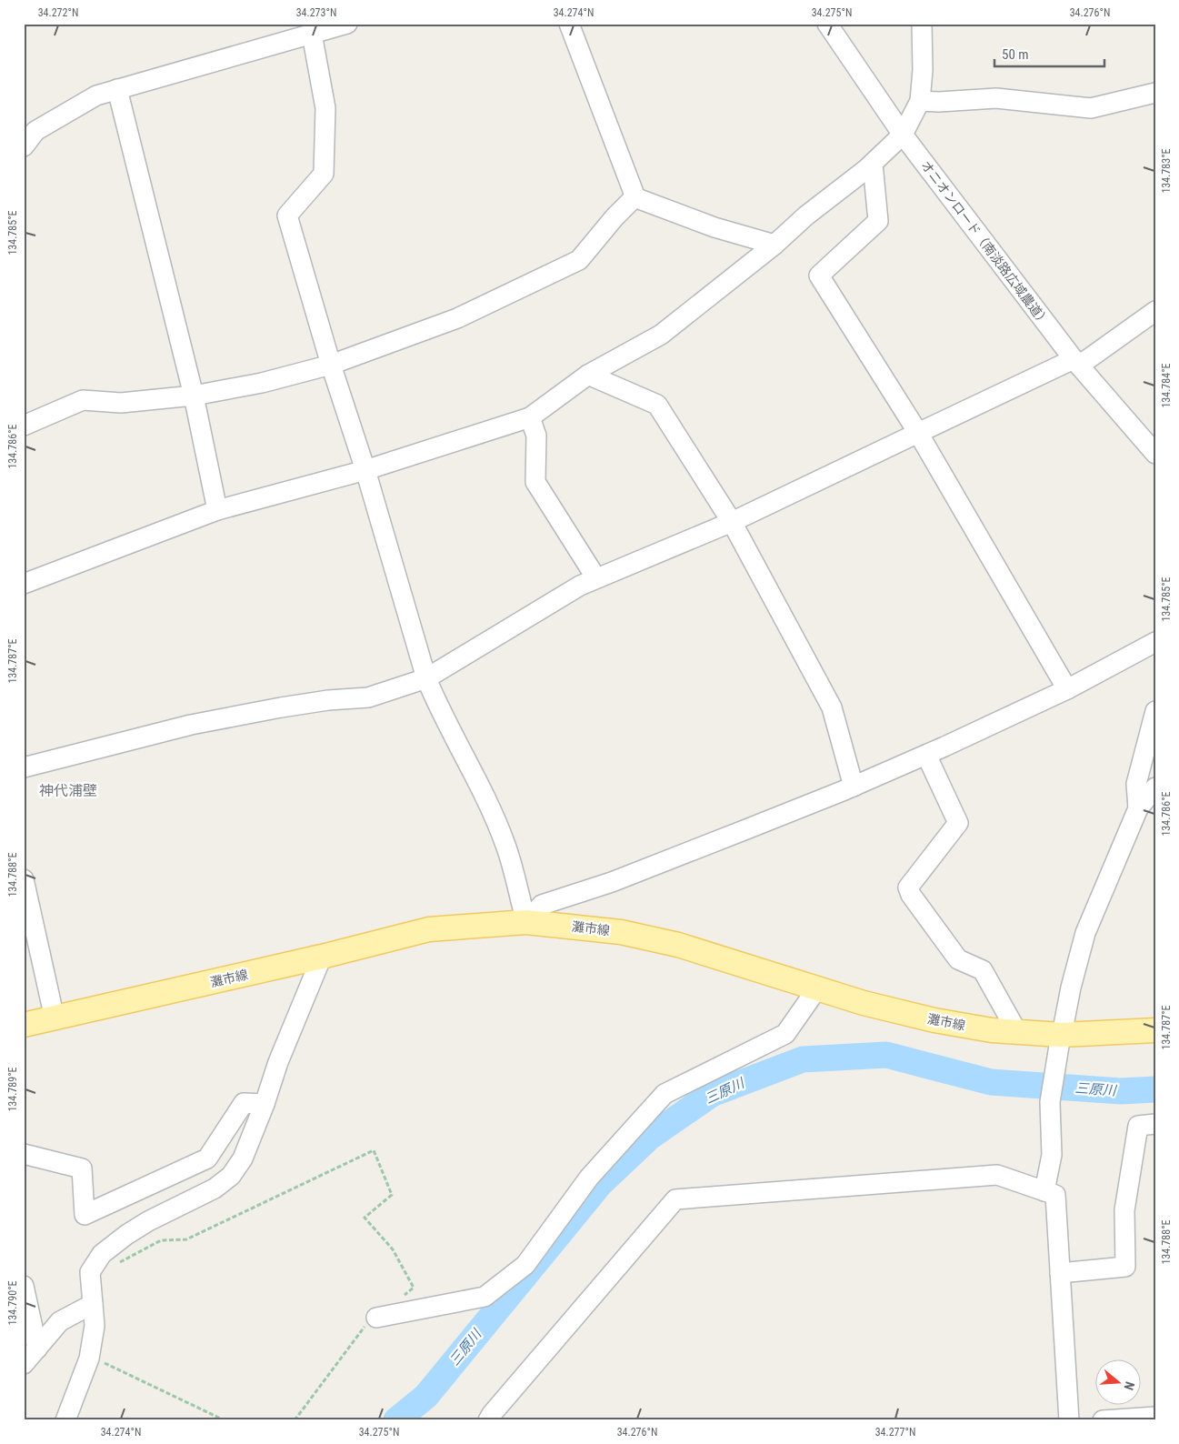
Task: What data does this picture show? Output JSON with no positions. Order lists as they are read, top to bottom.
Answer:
{
  "streets": {
    "main road": ["灘市線"],
    "street": ["オニオンロード（南淡路広域農道）"]
  },
  "districts": ["神代浦壁"],
  "water": ["三原川"],
  "scale_bar": "50 m",
  "north": "right",
  "coordinates": [
    "34.272°N",
    "34.273°N",
    "34.274°N",
    "34.275°N",
    "34.276°N",
    "134.783°E",
    "134.785°E",
    "134.784°E",
    "134.786°E",
    "134.787°E",
    "134.788°E",
    "134.789°E",
    "134.790°E",
    "34.277°N"
  ]
}
